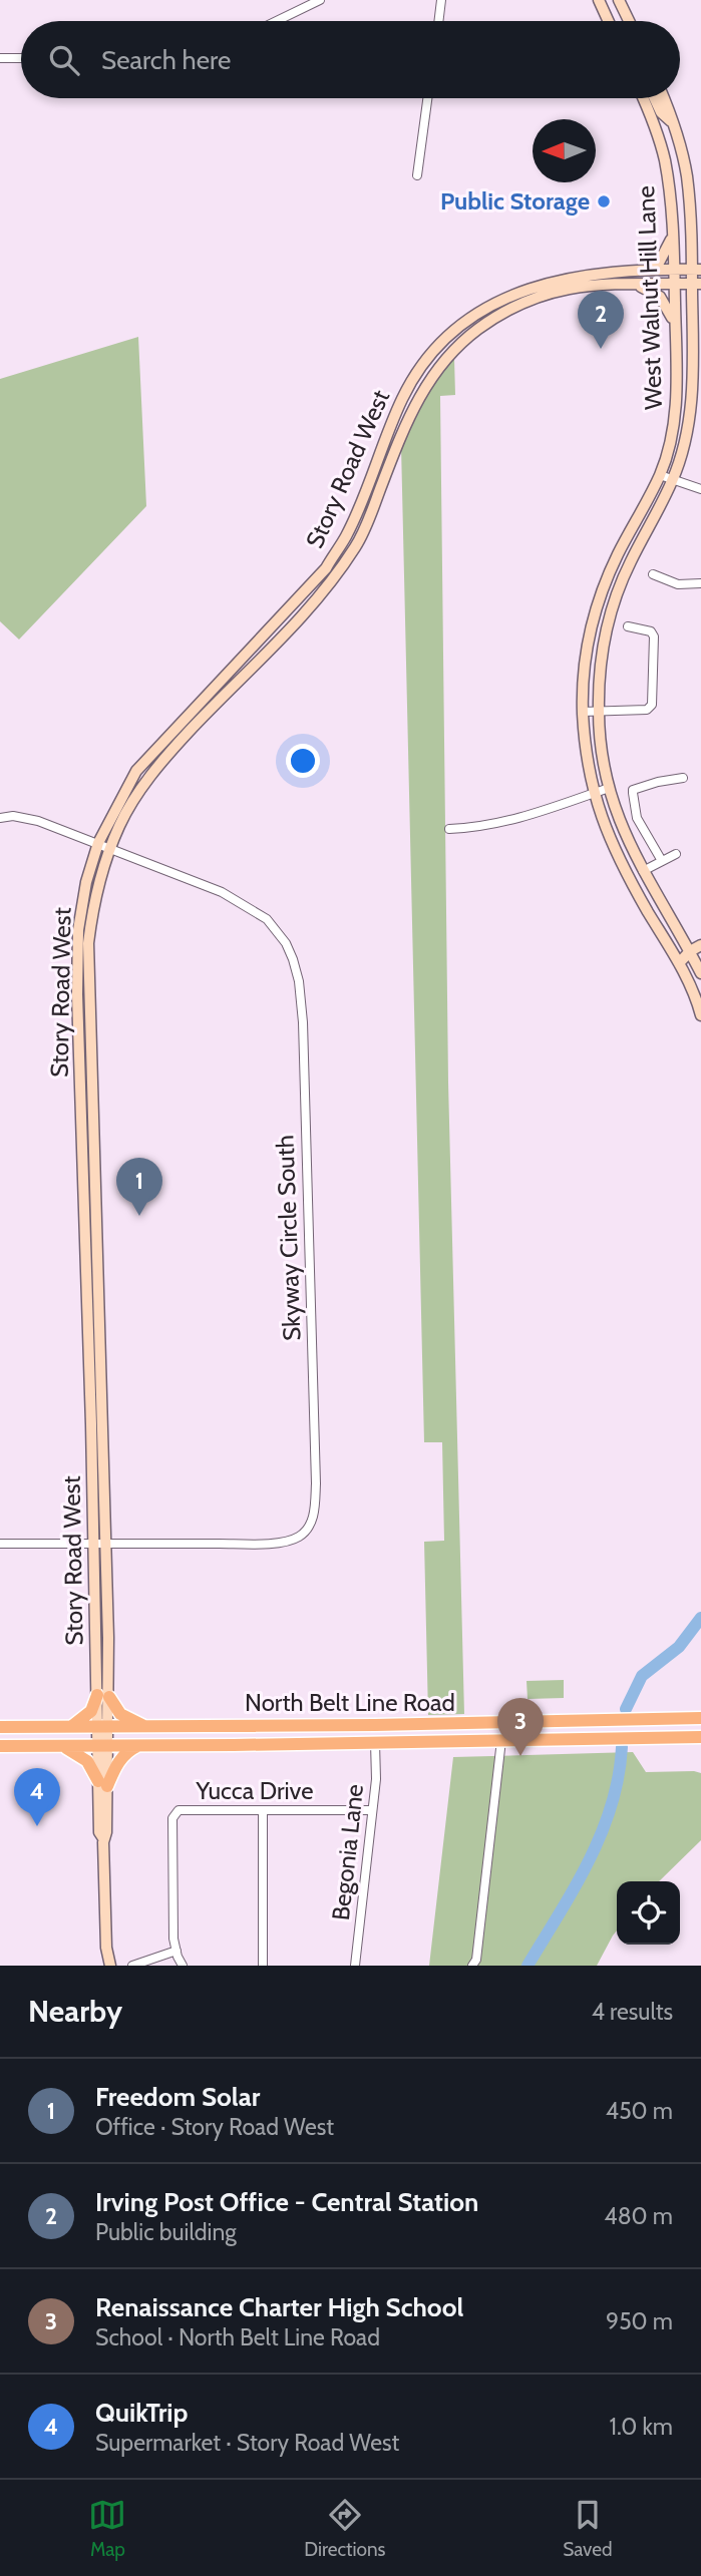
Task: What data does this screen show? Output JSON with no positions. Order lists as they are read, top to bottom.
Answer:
{
  "streets": {
    "main road": ["North Belt Line Road"],
    "street": [
      "West Walnut Hill Lane",
      "Story Road West",
      "Skyway Circle South",
      "Yucca Drive",
      "Begonia Lane"
    ]
  },
  "crossings": [
    ["West Walnut Hill Lane", "Story Road West"],
    ["Story Road West", "Skyway Circle South"],
    ["Story Road West", "North Belt Line Road"],
    ["North Belt Line Road", "Begonia Lane"],
    ["Yucca Drive", "Begonia Lane"]
  ],
  "places": ["Public Storage"],
  "north": "left",
  "page": {
    "search": "Search here",
    "pins": [
      "2",
      "1",
      "3",
      "4"
    ],
    "heading": ["Nearby", "4 results"],
    "list": [
      {
        "mark": "1",
        "name": "Freedom Solar",
        "note": "Office · Story Road West",
        "value": "450 m"
      },
      {
        "mark": "2",
        "name": "Irving Post Office - Central Station",
        "note": "Public building",
        "value": "480 m"
      },
      {
        "mark": "3",
        "name": "Renaissance Charter High School",
        "note": "School · North Belt Line Road",
        "value": "950 m"
      },
      {
        "mark": "4",
        "name": "QuikTrip",
        "note": "Supermarket · Story Road West",
        "value": "1.0 km"
      }
    ],
    "nav": ["Map", "Directions", "Saved"]
  }
}
